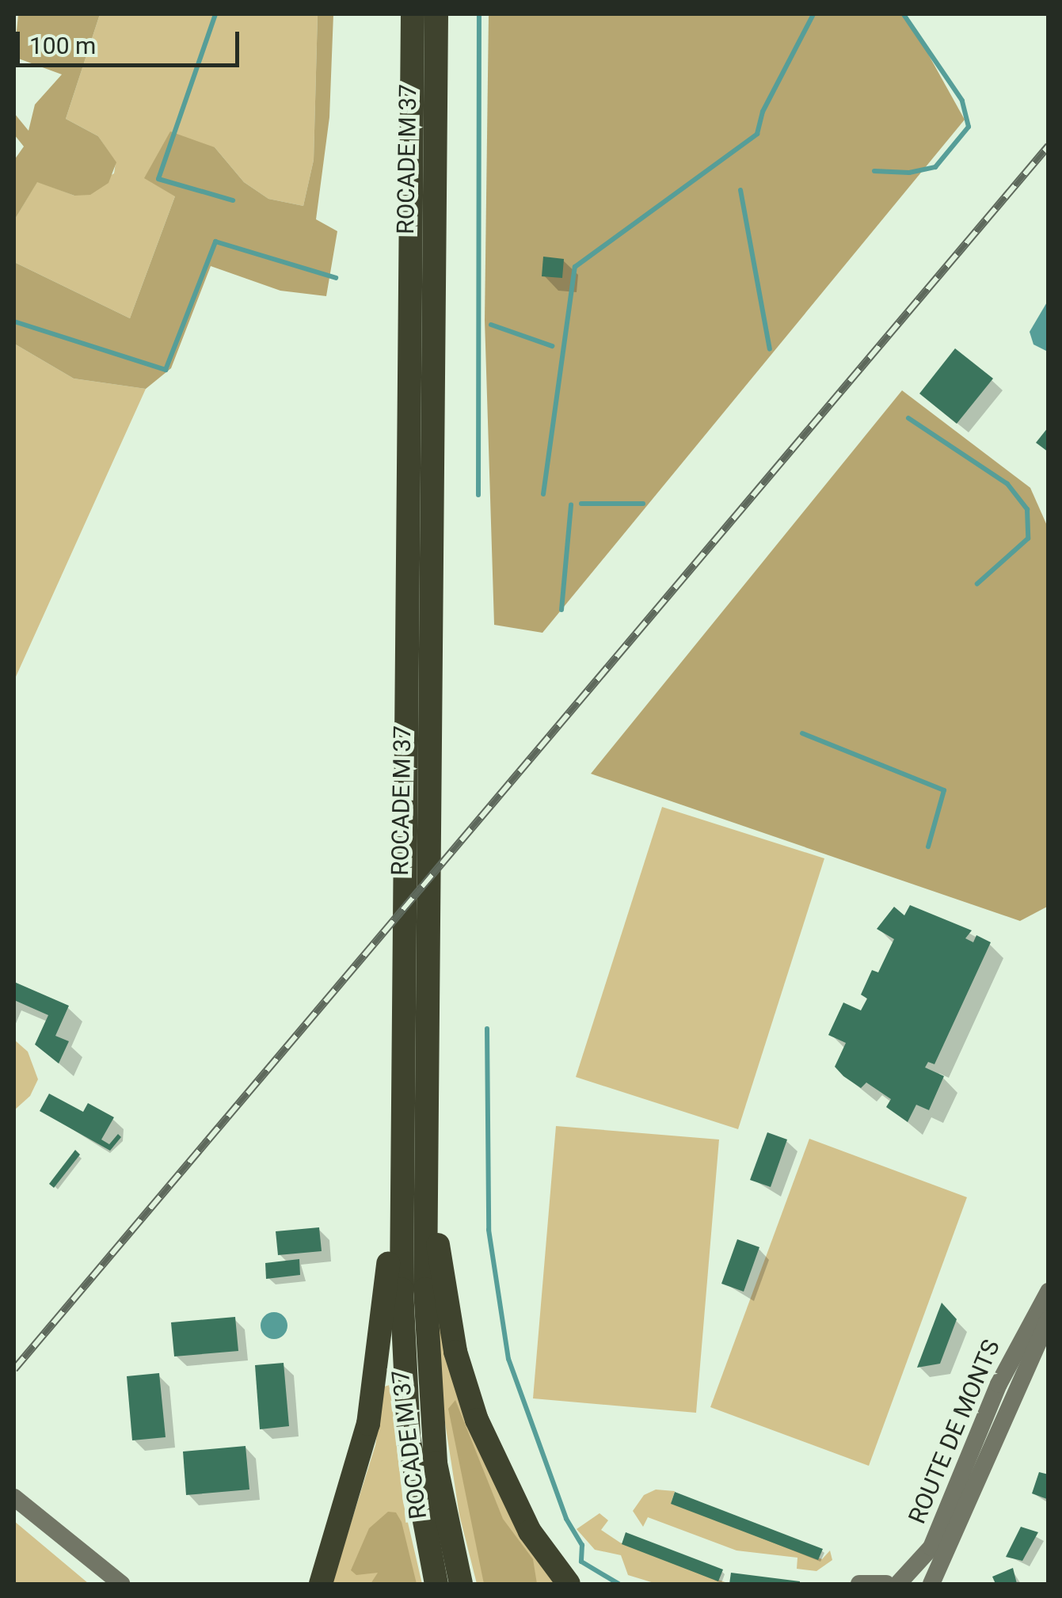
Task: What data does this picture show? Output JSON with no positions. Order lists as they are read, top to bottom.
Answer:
{
  "streets": {
    "highway": ["ROCADE M 37"],
    "main road": ["ROUTE DE MONTS"]
  },
  "scale_bar": "100 m"
}
